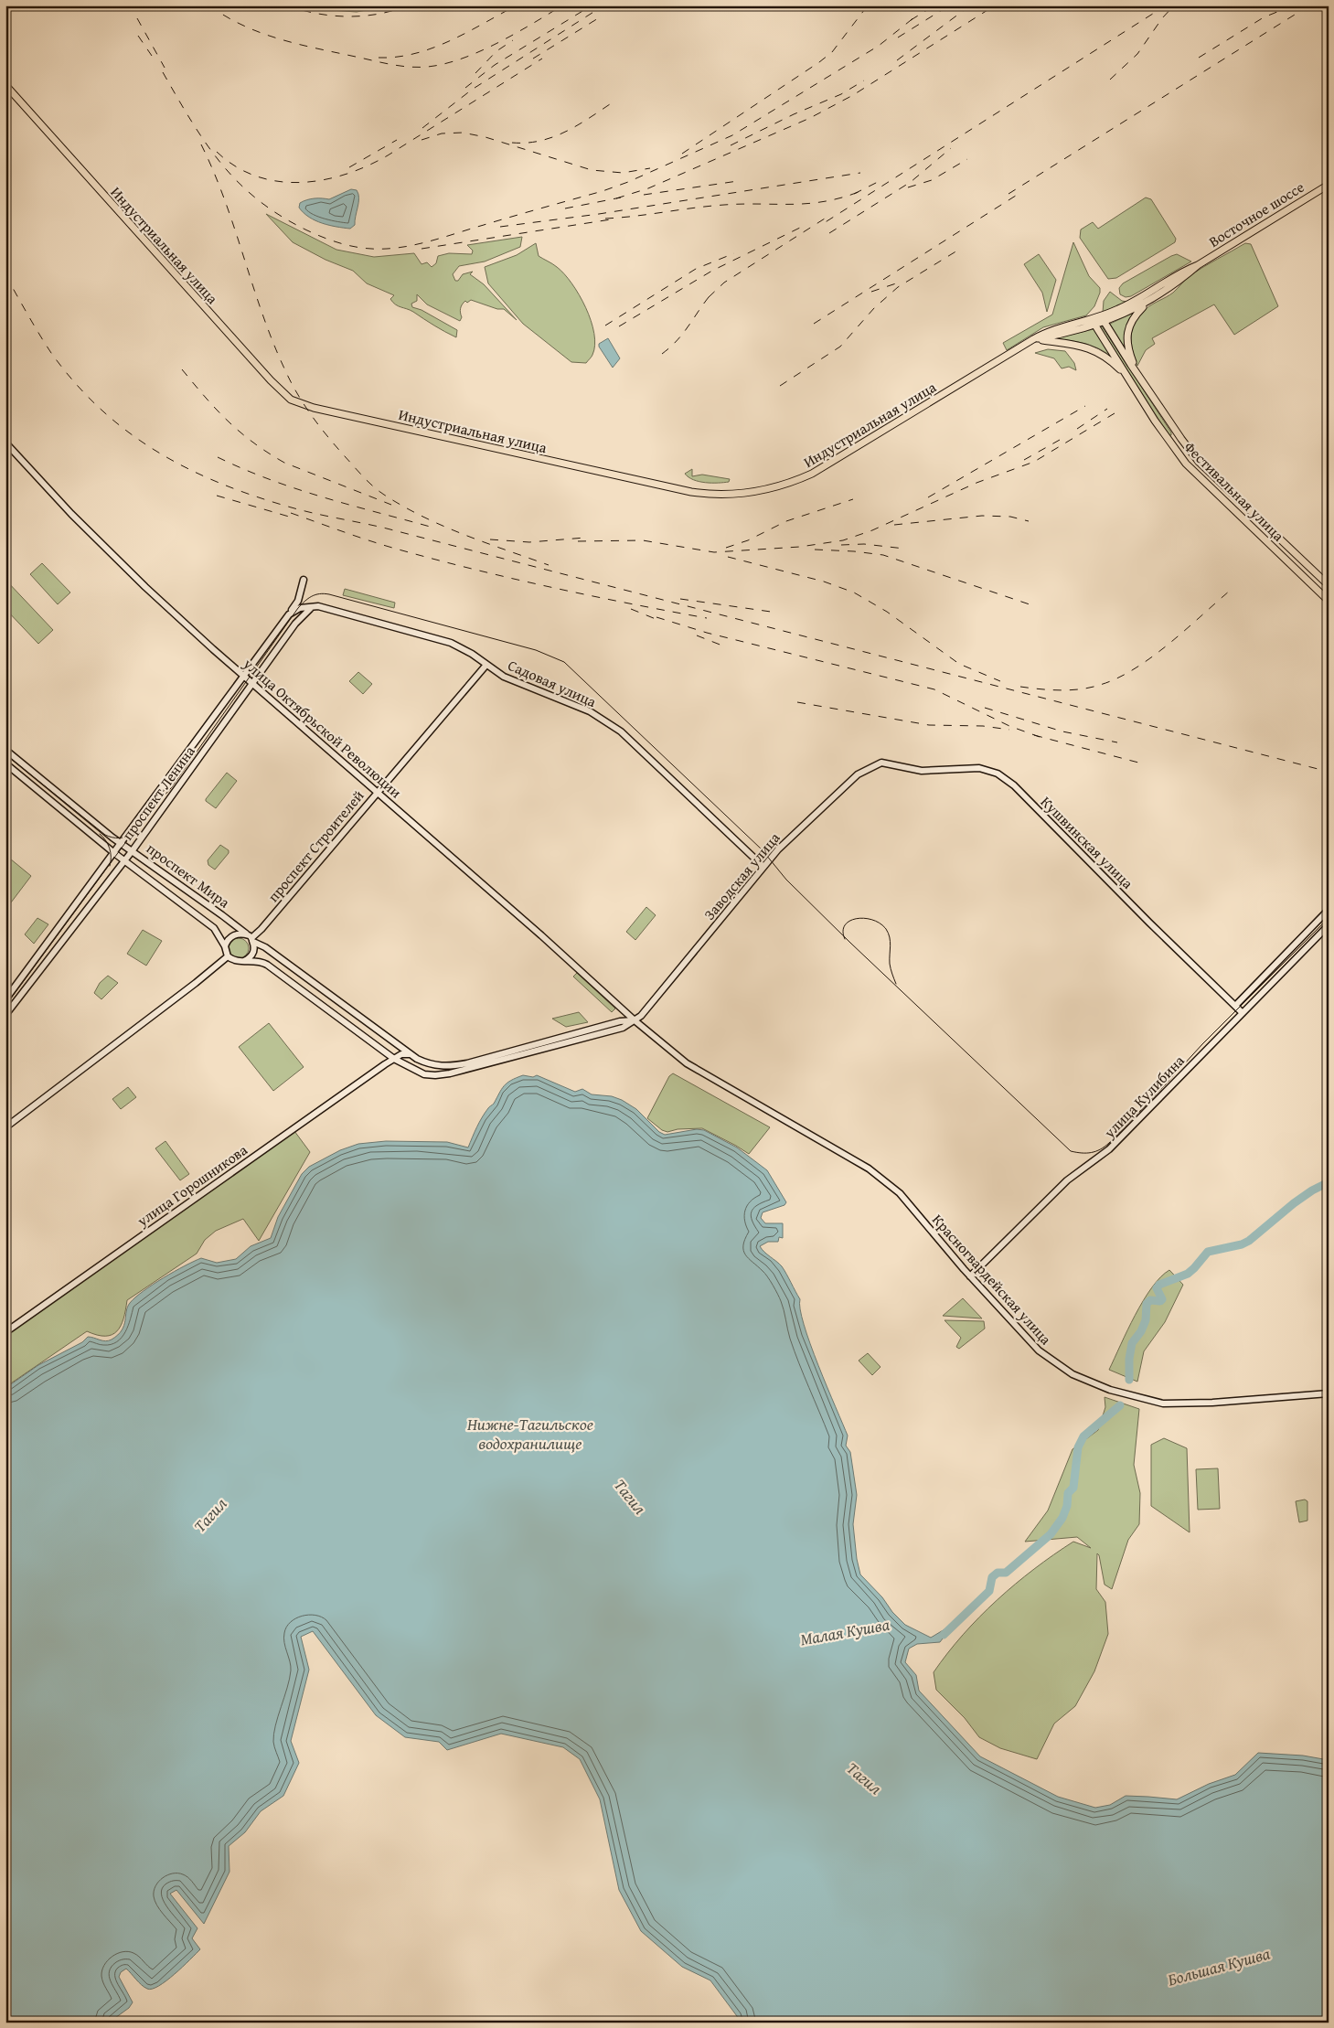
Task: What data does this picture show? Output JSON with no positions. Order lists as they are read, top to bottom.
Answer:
{
  "streets": {
    "main road": [
      "Восточное шоссе",
      "Индустриальная улица",
      "Фестивальная улица",
      "Садовая улица",
      "улица Октябрьской Революции",
      "проспект Ленина",
      "Кушвинская улица",
      "проспект Строителей",
      "проспект Мира",
      "Заводская улица",
      "улица Кулибина",
      "улица Горошникова",
      "Красногвардейская улица"
    ]
  },
  "crossings": [
    ["Восточное шоссе", "Индустриальная улица"],
    ["Восточное шоссе", "Фестивальная улица"],
    ["Индустриальная улица", "Фестивальная улица"],
    ["Садовая улица", "проспект Ленина"],
    ["Садовая улица", "проспект Строителей"],
    ["Садовая улица", "Заводская улица"],
    ["улица Октябрьской Революции", "проспект Ленина"],
    ["улица Октябрьской Революции", "проспект Строителей"],
    ["улица Октябрьской Революции", "проспект Мира"],
    ["улица Октябрьской Революции", "Заводская улица"],
    ["улица Октябрьской Революции", "Красногвардейская улица"],
    ["проспект Ленина", "проспект Мира"],
    ["Кушвинская улица", "Заводская улица"],
    ["Кушвинская улица", "улица Кулибина"],
    ["проспект Строителей", "проспект Мира"],
    ["проспект Мира", "Заводская улица"],
    ["проспект Мира", "улица Горошникова"],
    ["Заводская улица", "улица Горошникова"],
    ["улица Кулибина", "Красногвардейская улица"]
  ],
  "water": [
    "Нижне-Тагильское водохранилище",
    "Тагил",
    "Малая Кушва",
    "Большая Кушва"
  ]
}
